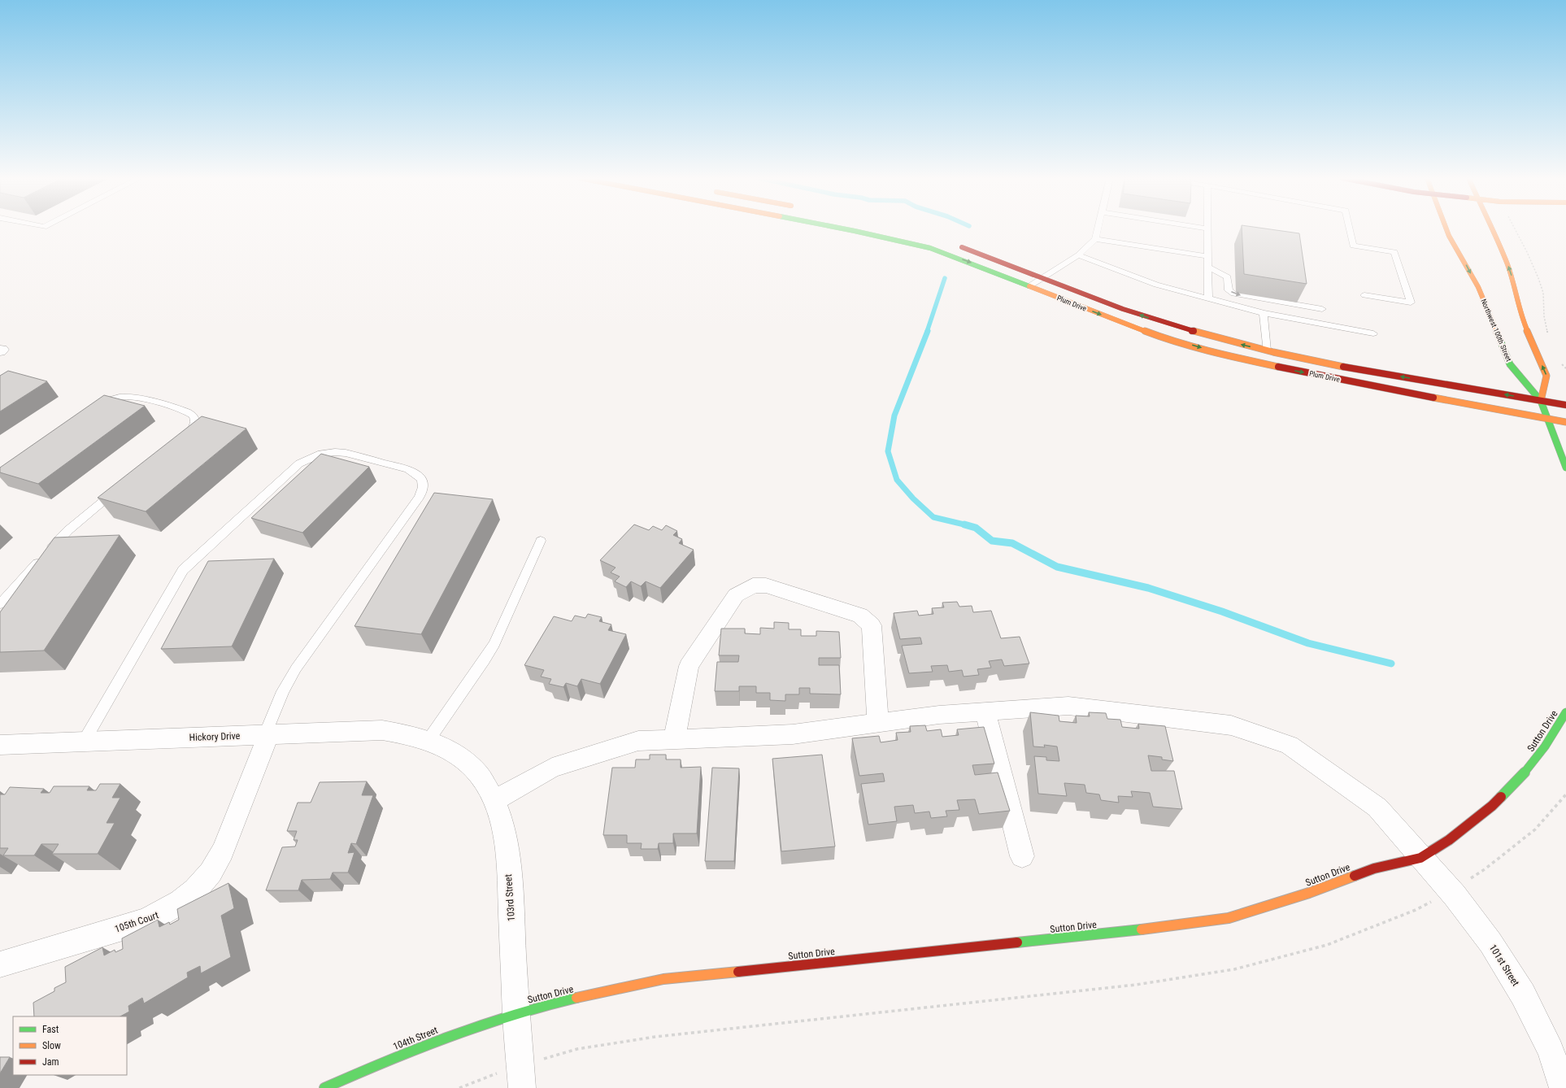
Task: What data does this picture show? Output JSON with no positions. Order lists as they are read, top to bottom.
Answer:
{
  "streets": {
    "main road": [
      "Plum Drive",
      "Northwest 100th Street",
      "Sutton Drive",
      "104th Street"
    ],
    "street": [
      "Hickory Drive",
      "103rd Street",
      "105th Court",
      "101st Street"
    ]
  },
  "crossings": [
    ["Plum Drive", "Northwest 100th Street"],
    ["Sutton Drive", "103rd Street"],
    ["Sutton Drive", "101st Street"],
    ["Sutton Drive", "104th Street"],
    ["Hickory Drive", "103rd Street"],
    ["Hickory Drive", "105th Court"],
    ["103rd Street", "101st Street"],
    ["103rd Street", "104th Street"]
  ],
  "legend": ["Fast", "Slow", "Jam"]
}
